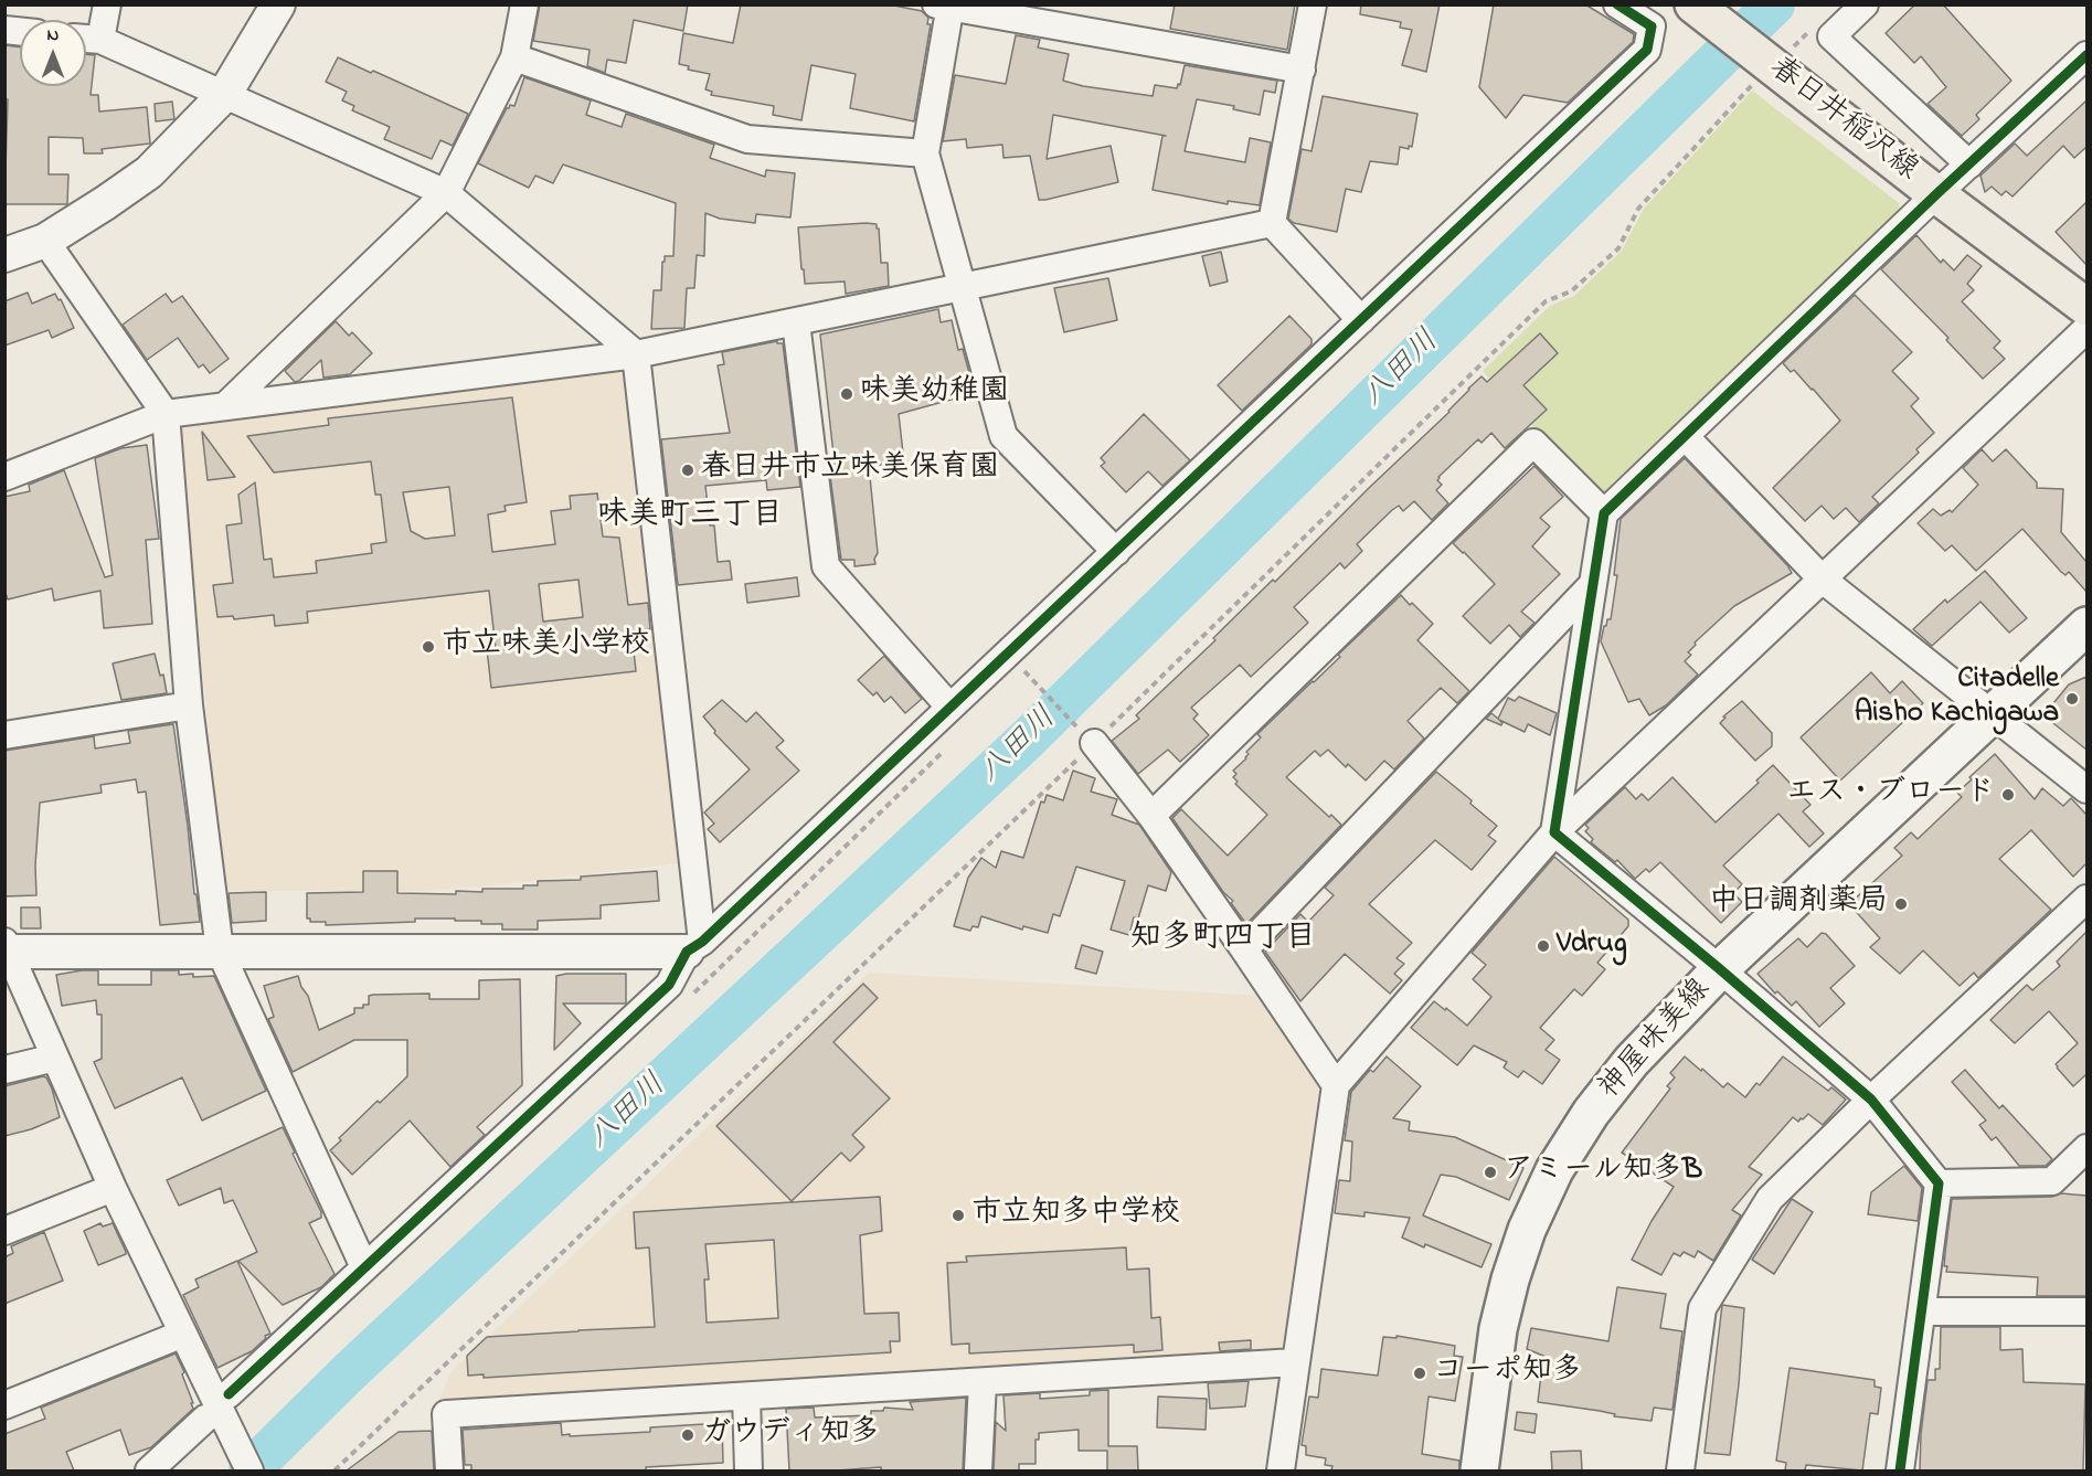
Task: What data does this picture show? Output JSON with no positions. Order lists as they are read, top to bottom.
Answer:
{
  "streets": {
    "main road": ["春日井稲沢線", "神屋味美線"]
  },
  "districts": ["味美町三丁目", "知多町四丁目"],
  "water": ["八田川"],
  "places": [
    "味美幼稚園",
    "春日井市立味美保育園",
    "市立味美小学校",
    "Citadelle Aisho Kachigawa",
    "エス・ブロード",
    "中日調剤薬局",
    "Vdrug",
    "アミール知多B",
    "市立知多中学校",
    "コーポ知多",
    "ガウディ知多"
  ],
  "north": "top"
}
